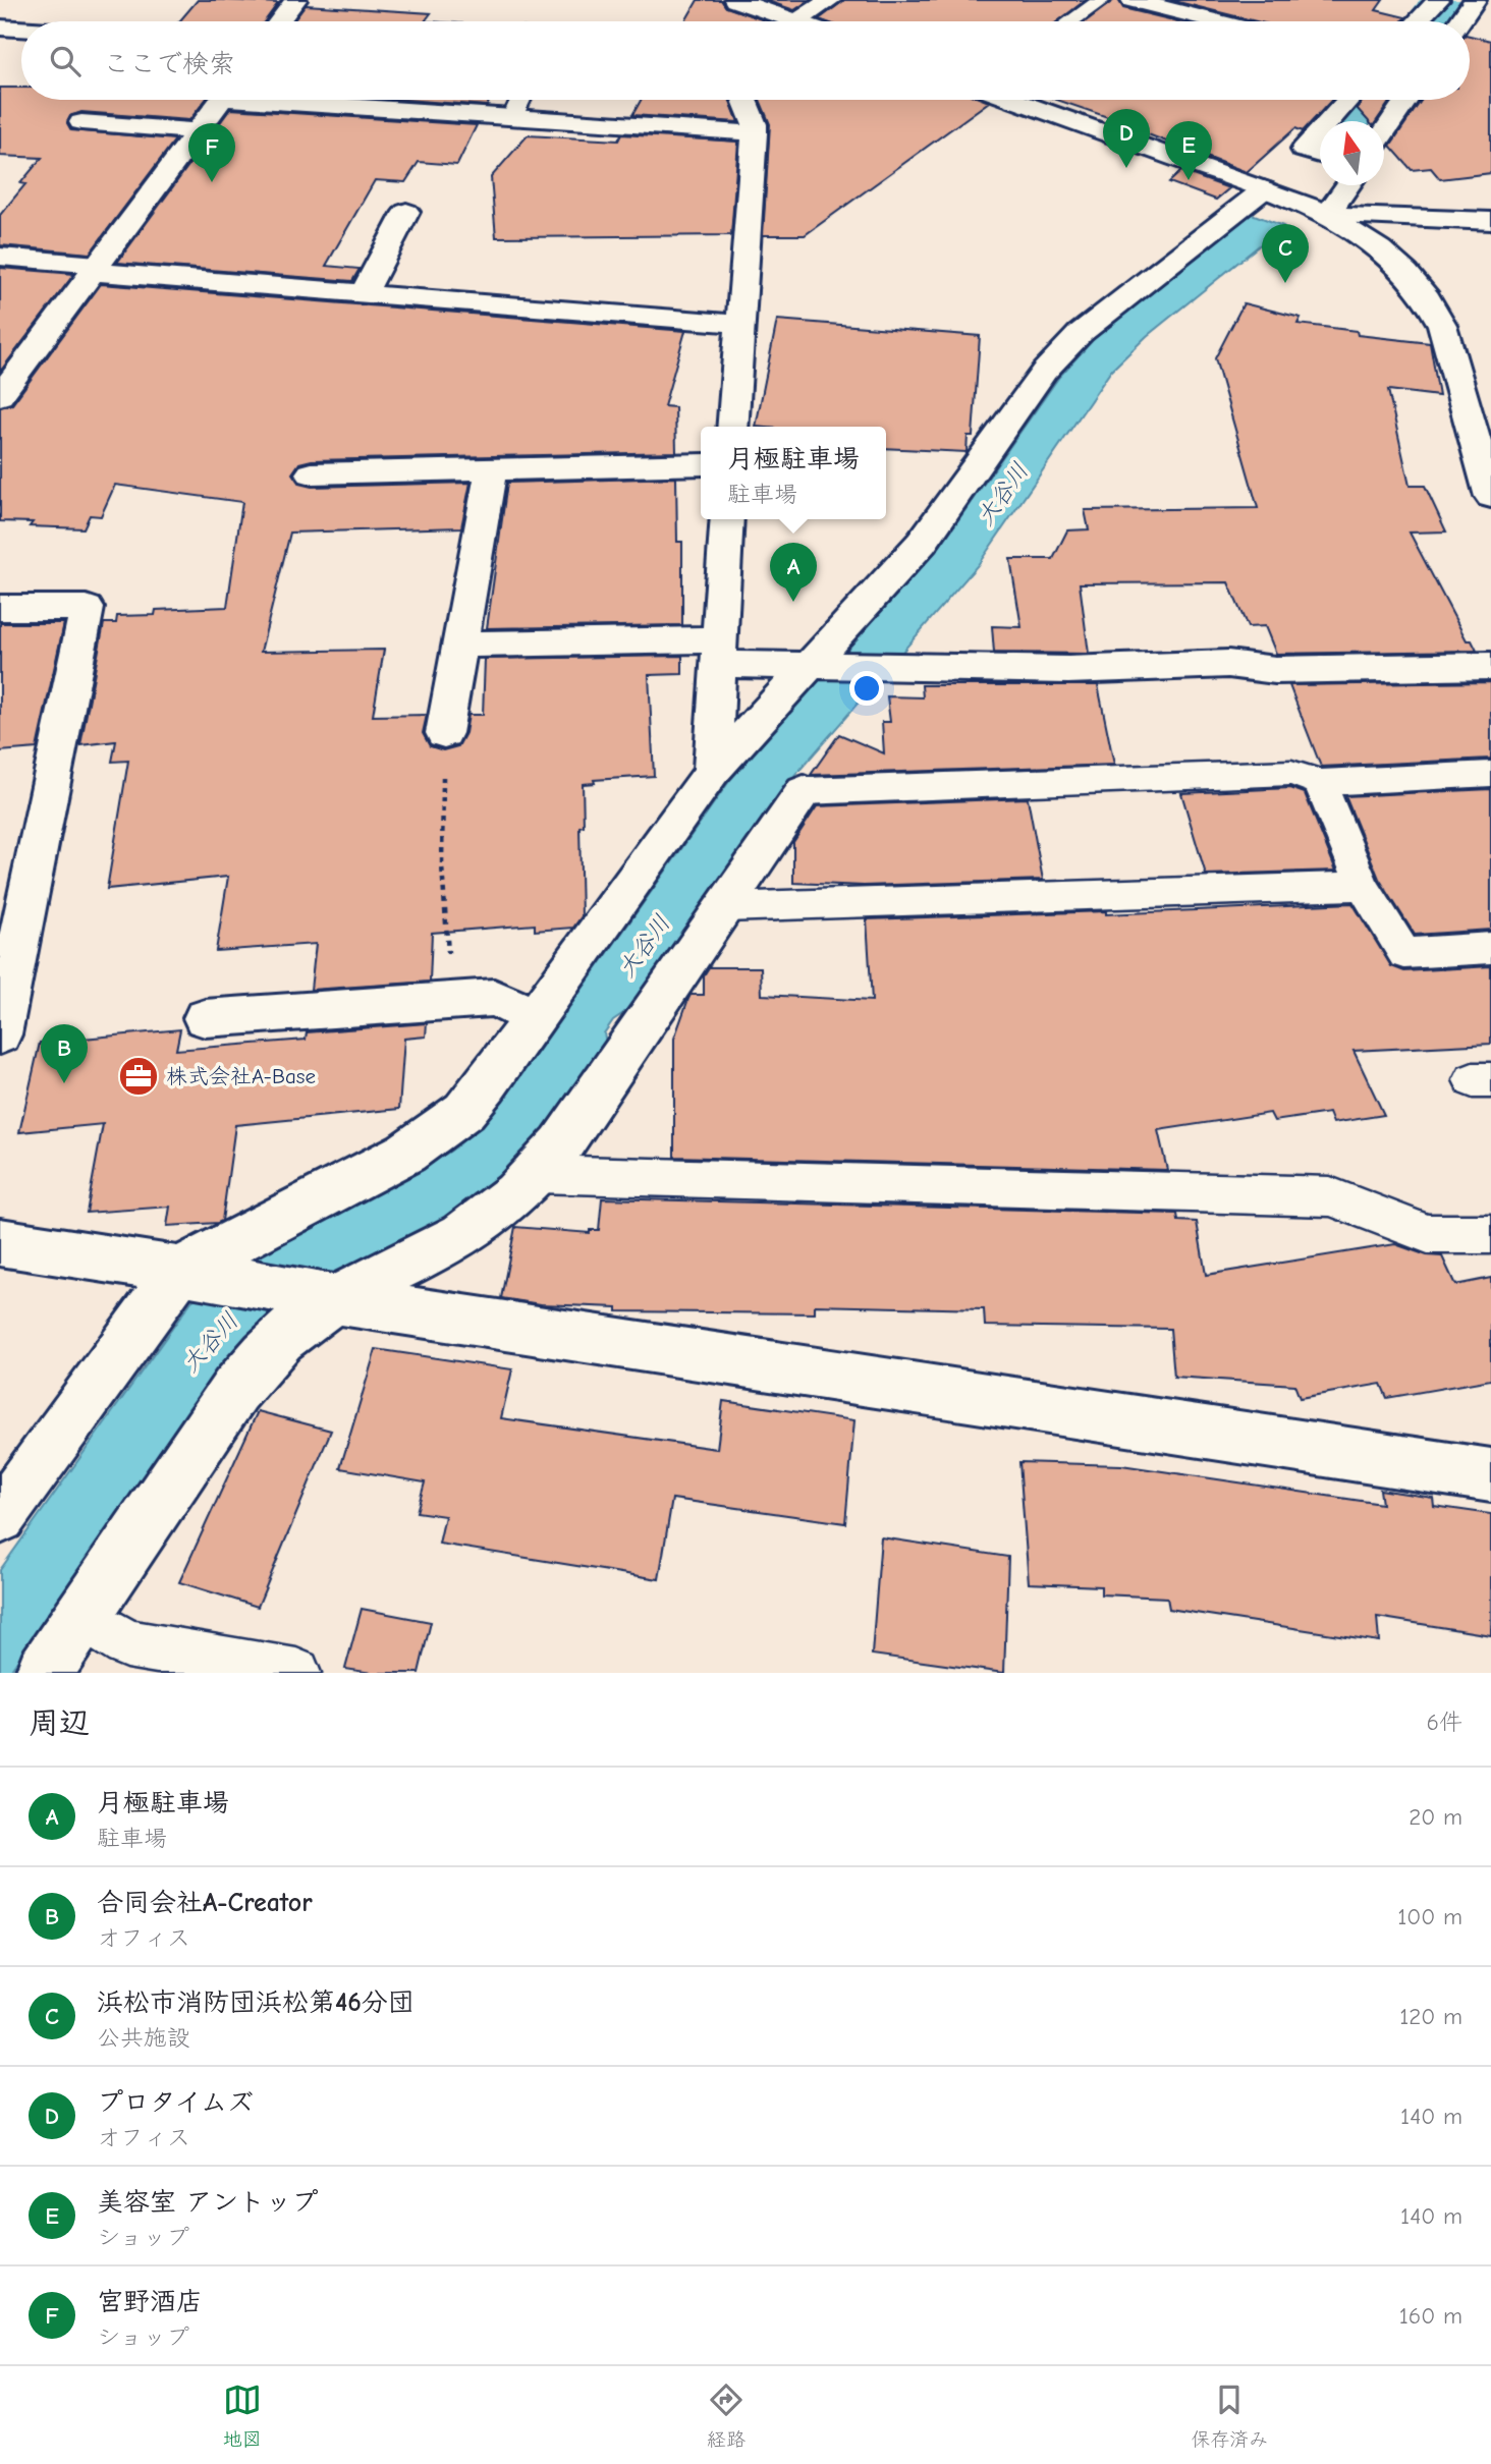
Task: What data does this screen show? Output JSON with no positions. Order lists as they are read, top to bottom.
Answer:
{
  "water": ["大谷川"],
  "places": {
    "office": ["株式会社A-Base"]
  },
  "north": "top",
  "page": {
    "search": "ここで検索",
    "pins": [
      "D",
      "E",
      "F",
      "C",
      "A",
      "B"
    ],
    "popup": ["月極駐車場", "駐車場"],
    "heading": ["周辺", "6件"],
    "list": [
      {
        "mark": "A",
        "name": "月極駐車場",
        "note": "駐車場",
        "value": "20 m"
      },
      {
        "mark": "B",
        "name": "合同会社A-Creator",
        "note": "オフィス",
        "value": "100 m"
      },
      {
        "mark": "C",
        "name": "浜松市消防団浜松第46分団",
        "note": "公共施設",
        "value": "120 m"
      },
      {
        "mark": "D",
        "name": "プロタイムズ",
        "note": "オフィス",
        "value": "140 m"
      },
      {
        "mark": "E",
        "name": "美容室 アントップ",
        "note": "ショップ",
        "value": "140 m"
      },
      {
        "mark": "F",
        "name": "宮野酒店",
        "note": "ショップ",
        "value": "160 m"
      }
    ],
    "nav": ["地図", "経路", "保存済み"]
  }
}
